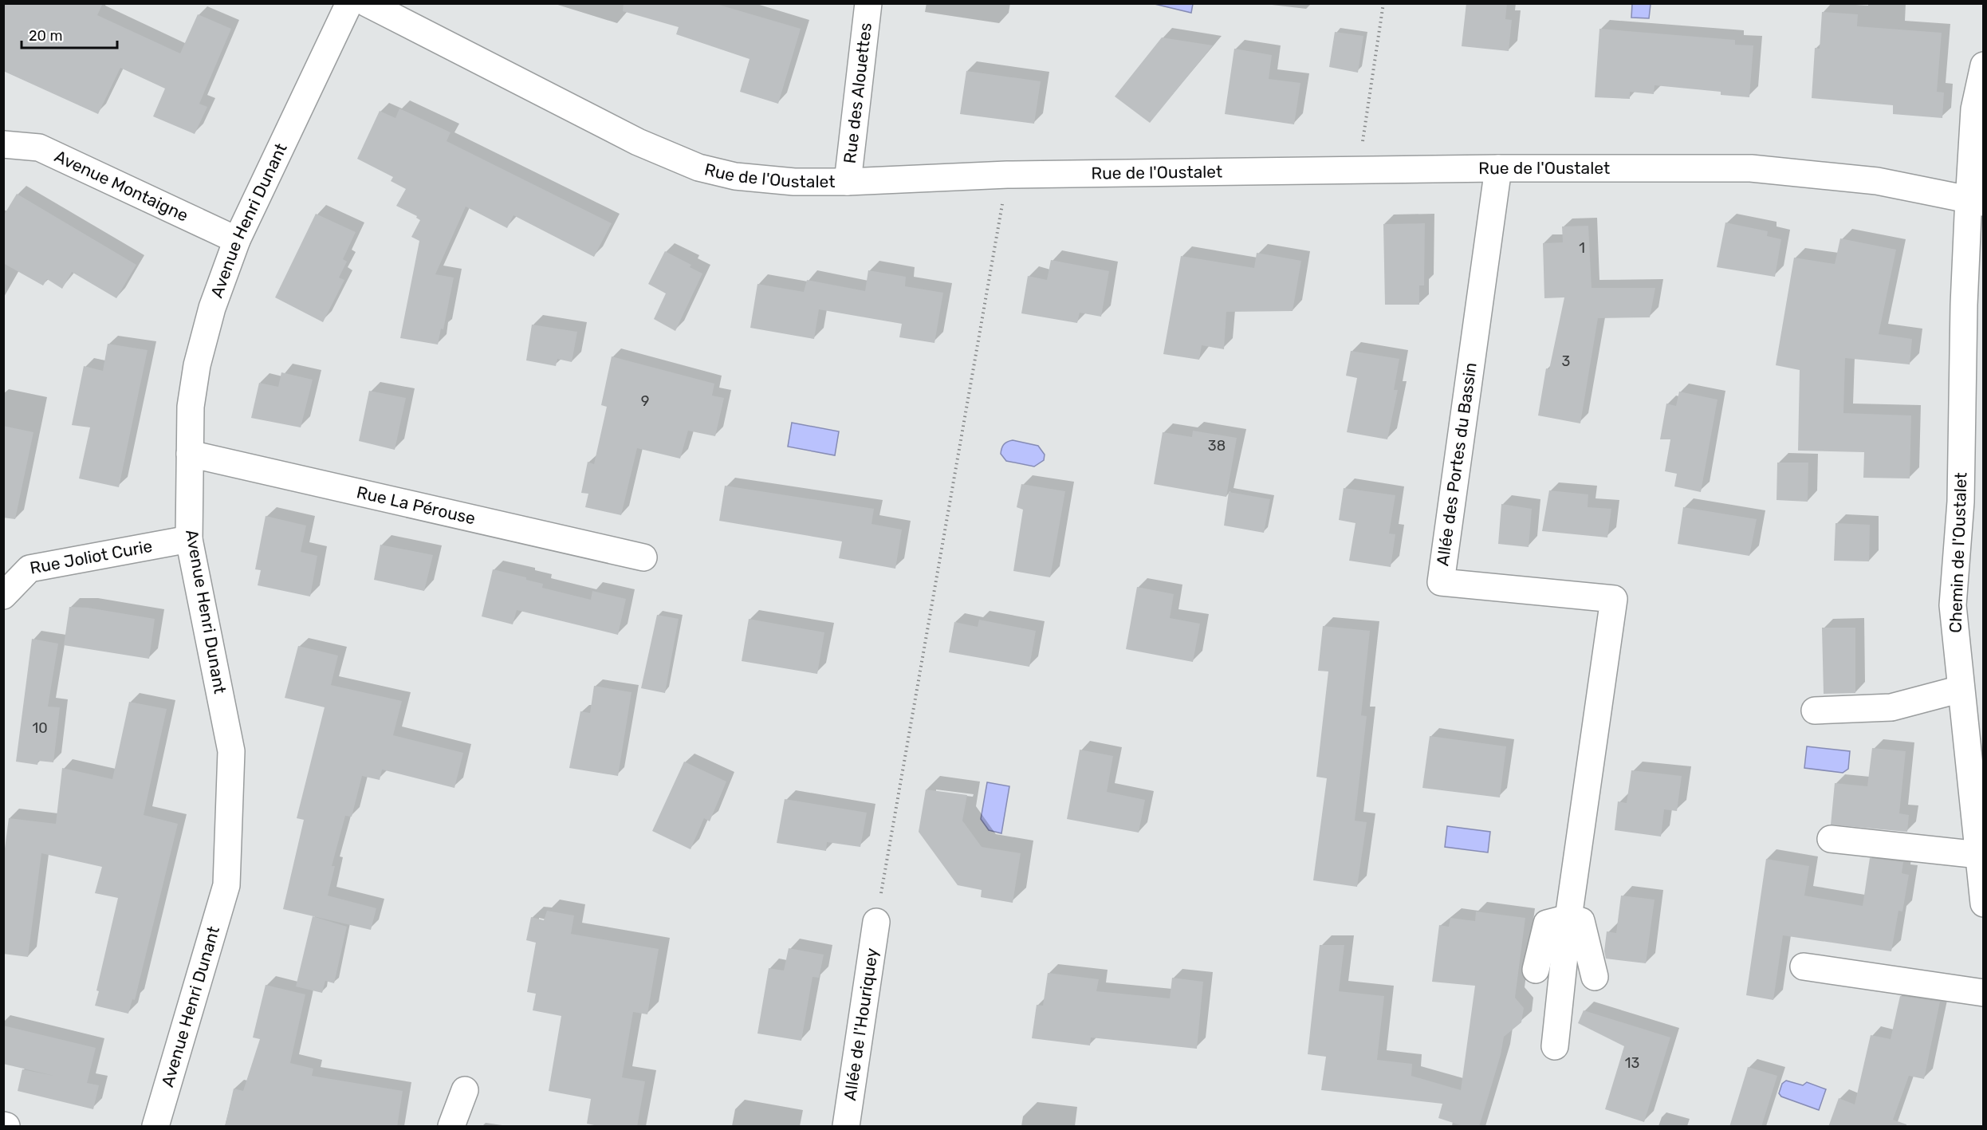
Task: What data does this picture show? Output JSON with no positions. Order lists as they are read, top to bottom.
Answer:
{
  "streets": {
    "street": [
      "Rue des Alouettes",
      "Rue de l'Oustalet",
      "Avenue Montaigne",
      "Avenue Henri Dunant",
      "Allée des Portes du Bassin",
      "Rue La Pérouse",
      "Chemin de l'Oustalet",
      "Rue Joliot Curie",
      "Allée de l'Houriquey"
    ]
  },
  "crossings": [
    ["Rue des Alouettes", "Rue de l'Oustalet"],
    ["Rue de l'Oustalet", "Allée des Portes du Bassin"],
    ["Rue de l'Oustalet", "Chemin de l'Oustalet"],
    ["Avenue Montaigne", "Avenue Henri Dunant"],
    ["Avenue Henri Dunant", "Rue La Pérouse"],
    ["Avenue Henri Dunant", "Rue Joliot Curie"]
  ],
  "house_numbers": [
    "1",
    "3",
    "9",
    "38",
    "10",
    "13"
  ],
  "scale_bar": "20 m"
}
